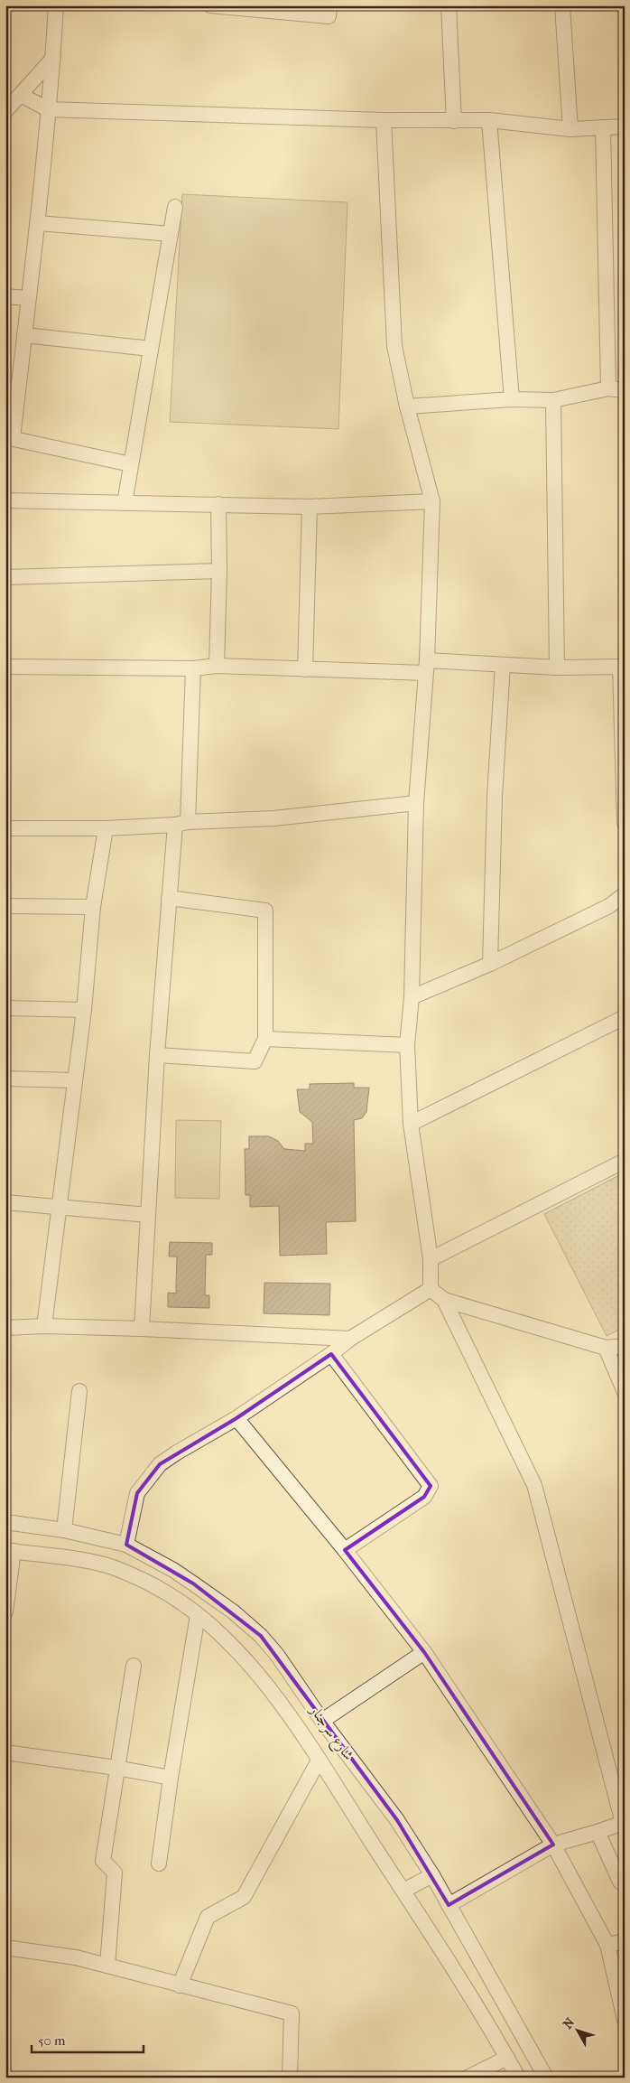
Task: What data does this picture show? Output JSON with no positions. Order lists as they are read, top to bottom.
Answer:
{
  "streets": {
    "street": ["شارع سرجنار"]
  },
  "scale_bar": "50 m",
  "north": "top left"
}
